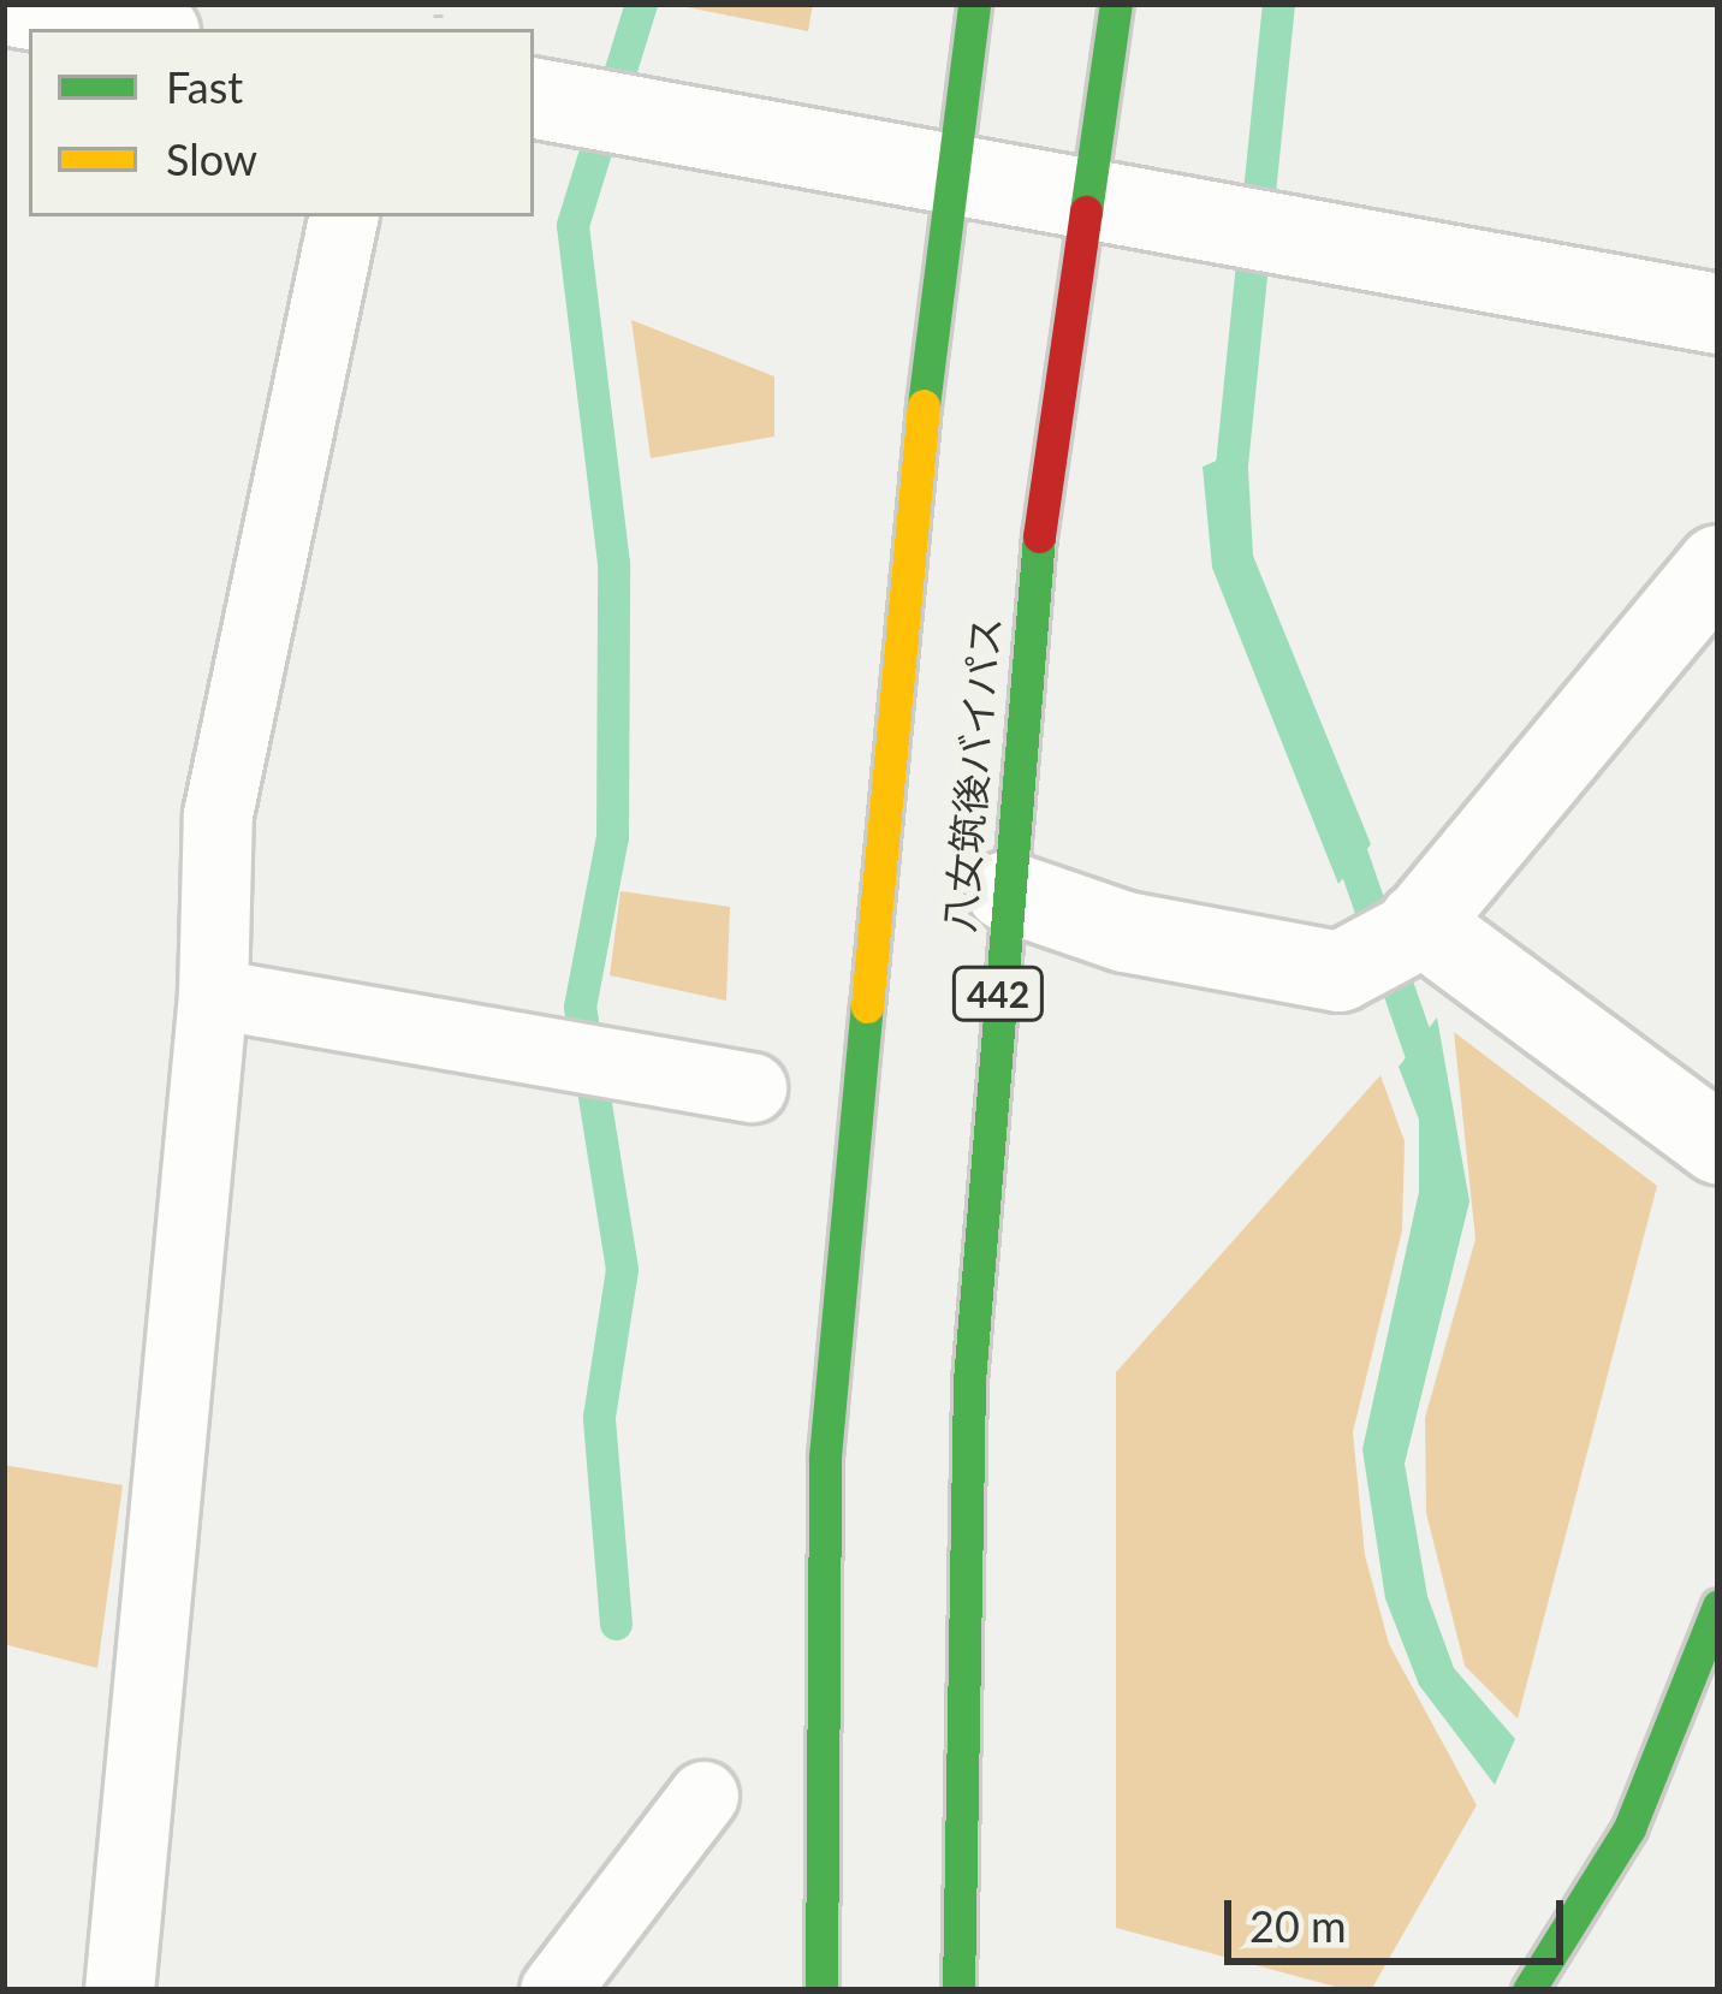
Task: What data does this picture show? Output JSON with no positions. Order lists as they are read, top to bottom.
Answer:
{
  "streets": {
    "main road": ["八女筑後バイパス", "442"]
  },
  "legend": ["Fast", "Slow"],
  "scale_bar": "20 m"
}
